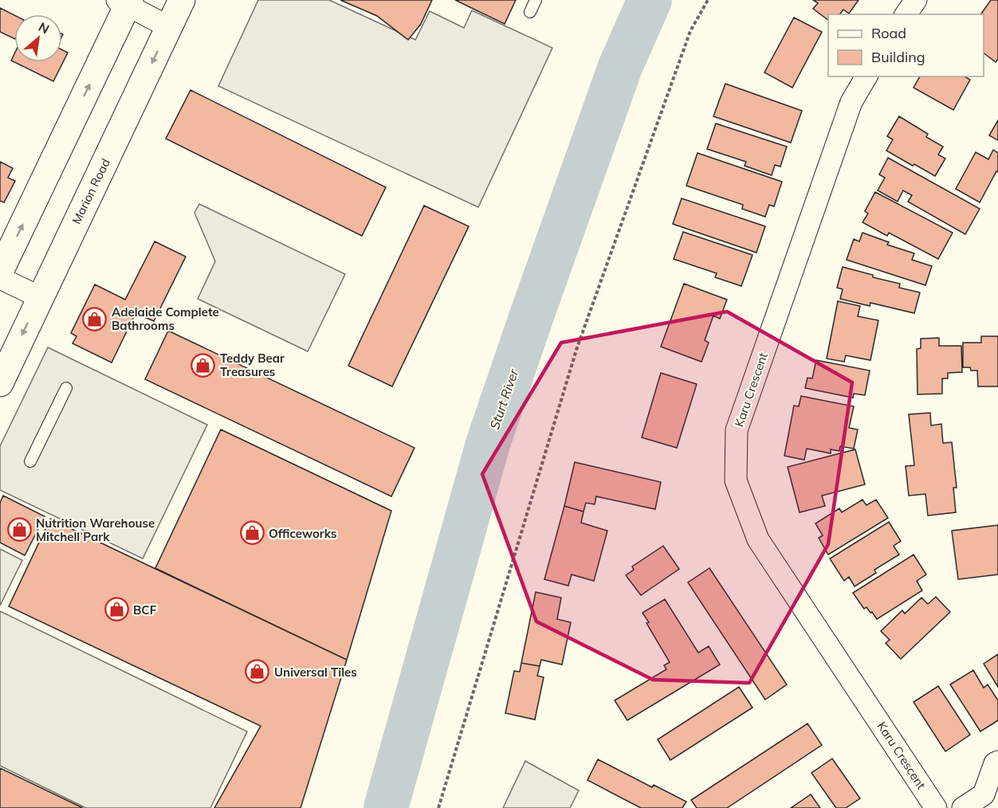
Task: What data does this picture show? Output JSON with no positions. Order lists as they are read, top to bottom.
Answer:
{
  "streets": {
    "main road": ["Marion Road"],
    "street": ["Karu Crescent"]
  },
  "water": ["Sturt River"],
  "places": {
    "shop": [
      "Adelaide Complete Bathrooms",
      "Teddy Bear Treasures",
      "Nutrition Warehouse Mitchell Park",
      "Officeworks",
      "BCF",
      "Universal Tiles"
    ]
  },
  "legend": ["Road", "Building"],
  "north": "top right"
}
